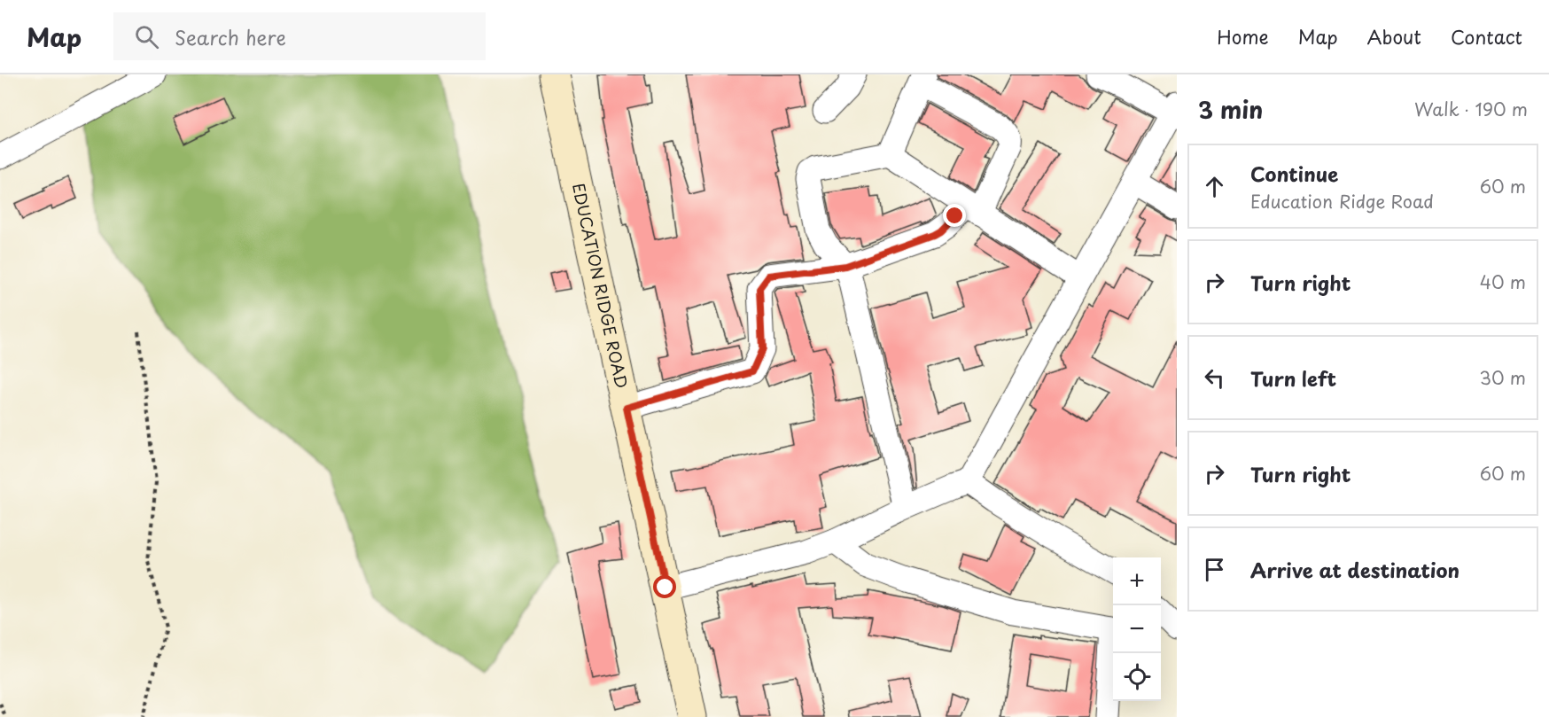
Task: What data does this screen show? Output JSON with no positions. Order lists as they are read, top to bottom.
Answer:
{
  "streets": {
    "street": ["EDUCATION RIDGE ROAD"]
  },
  "page": {
    "header": "Map",
    "search": "Search here",
    "nav": [
      "Home",
      "Map",
      "About",
      "Contact"
    ],
    "heading": ["3 min", "Walk · 190 m"],
    "list": [
      ["Continue", "Education Ridge Road", "60 m"],
      ["Turn right", "40 m"],
      ["Turn left", "30 m"],
      ["Turn right", "60 m"],
      "Arrive at destination"
    ],
    "map_buttons": ["+", "−"]
  }
}
